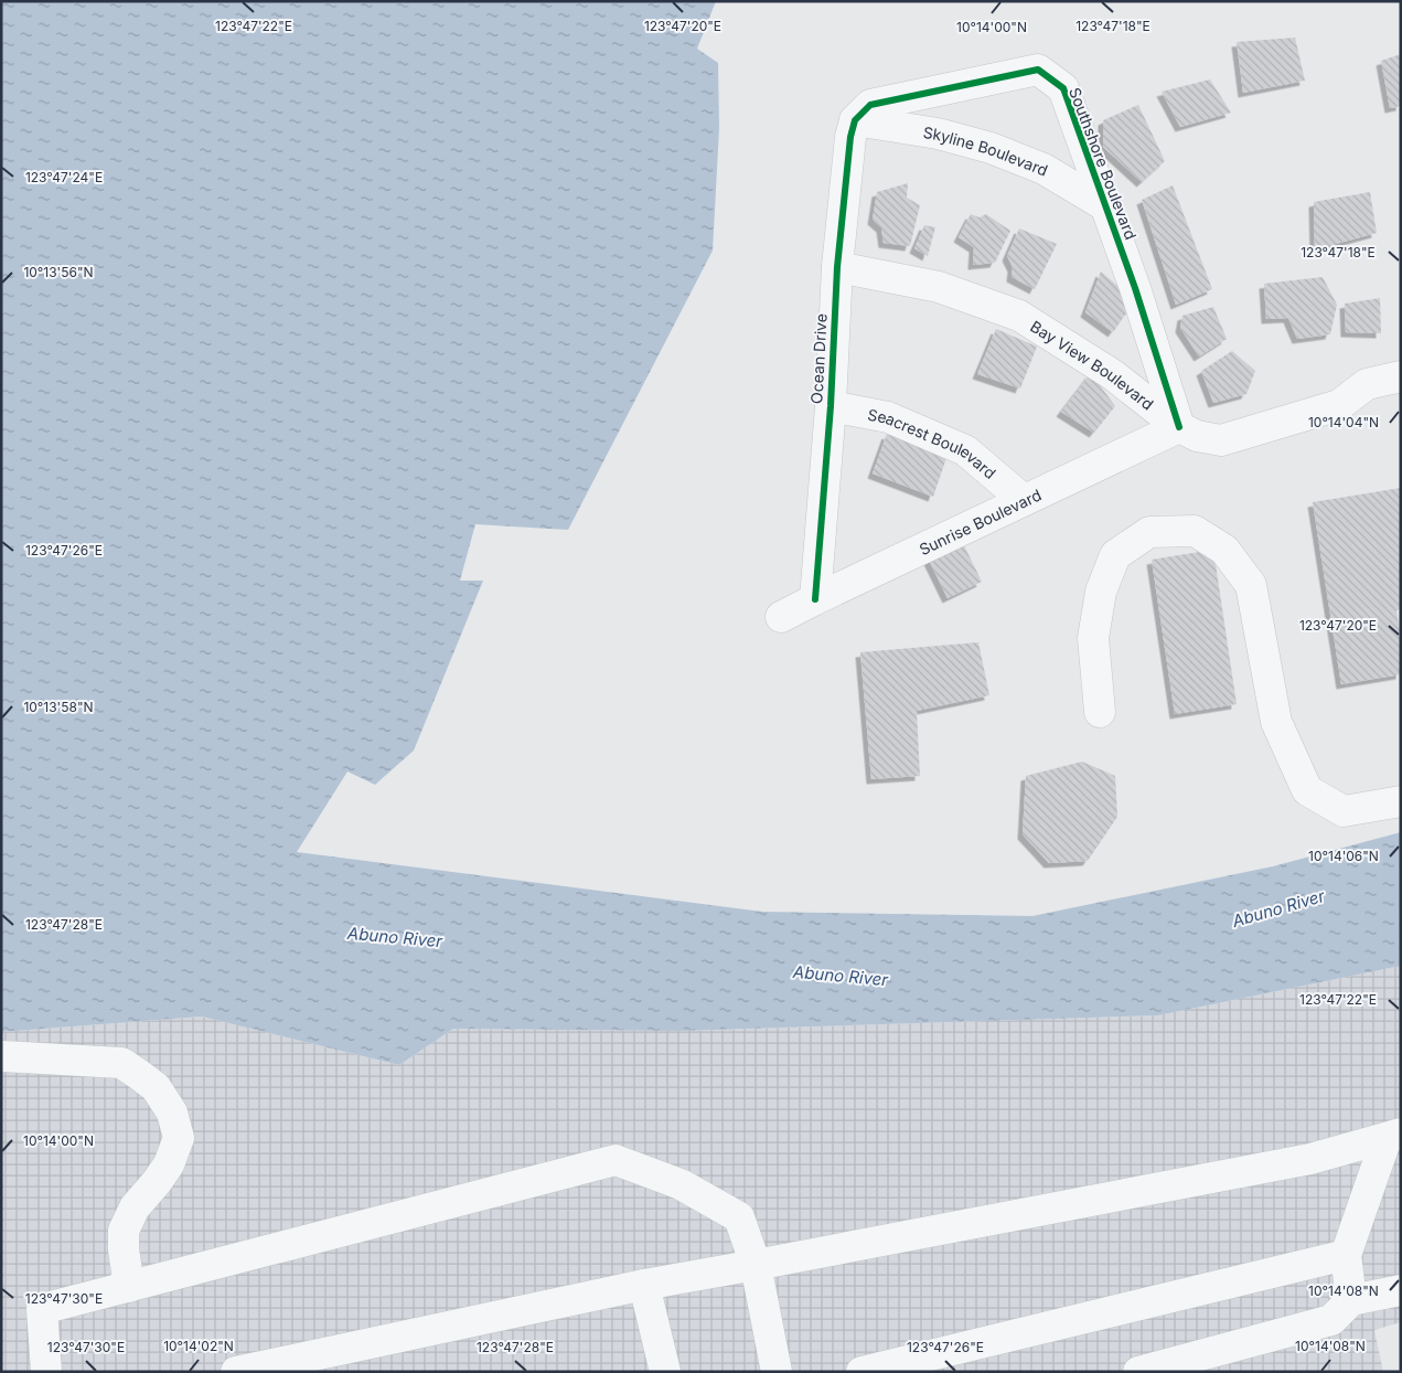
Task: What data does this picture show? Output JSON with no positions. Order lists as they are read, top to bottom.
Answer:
{
  "streets": {
    "street": [
      "Skyline Boulevard",
      "Southshore Boulevard",
      "Ocean Drive",
      "Bay View Boulevard",
      "Seacrest Boulevard",
      "Sunrise Boulevard"
    ]
  },
  "crossings": [
    ["Skyline Boulevard", "Southshore Boulevard"],
    ["Skyline Boulevard", "Ocean Drive"],
    ["Southshore Boulevard", "Ocean Drive"],
    ["Southshore Boulevard", "Bay View Boulevard"],
    ["Southshore Boulevard", "Sunrise Boulevard"],
    ["Ocean Drive", "Bay View Boulevard"],
    ["Ocean Drive", "Seacrest Boulevard"],
    ["Ocean Drive", "Sunrise Boulevard"],
    ["Bay View Boulevard", "Sunrise Boulevard"],
    ["Seacrest Boulevard", "Sunrise Boulevard"]
  ],
  "water": ["Abuno River"],
  "coordinates": [
    "123°47'22\"E",
    "123°47'20\"E",
    "123°47'18\"E",
    "10°14'00\"N",
    "123°47'24\"E",
    "10°13'56\"N",
    "10°14'04\"N",
    "123°47'26\"E",
    "10°13'58\"N",
    "10°14'06\"N",
    "123°47'28\"E",
    "10°14'08\"N",
    "123°47'30\"E",
    "10°14'02\"N"
  ]
}
